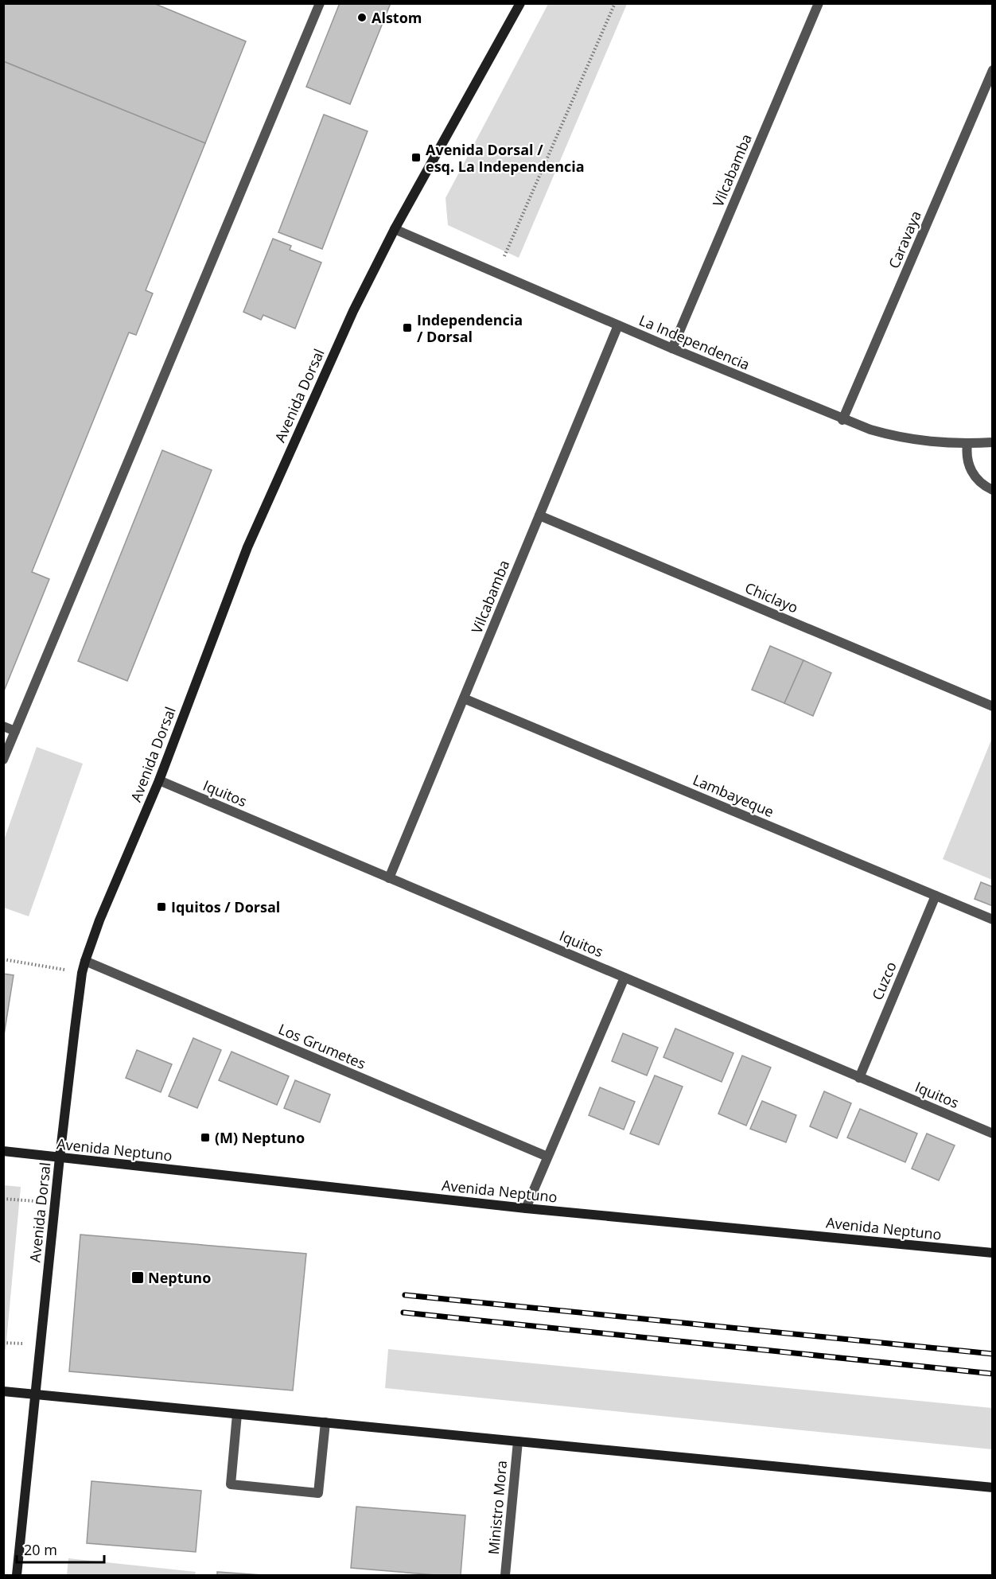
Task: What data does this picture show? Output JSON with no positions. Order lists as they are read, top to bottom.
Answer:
{
  "streets": {
    "main road": ["Avenida Dorsal", "Avenida Neptuno"],
    "street": [
      "Vilcabamba",
      "Caravaya",
      "La Independencia",
      "Chiclayo",
      "Iquitos",
      "Lambayeque",
      "Cuzco",
      "Los Grumetes",
      "Ministro Mora"
    ]
  },
  "crossings": [
    ["Vilcabamba", "La Independencia"],
    ["Vilcabamba", "Chiclayo"],
    ["Vilcabamba", "Iquitos"],
    ["Vilcabamba", "Lambayeque"],
    ["Caravaya", "La Independencia"],
    ["La Independencia", "Avenida Dorsal"],
    ["Avenida Dorsal", "Iquitos"],
    ["Avenida Dorsal", "Los Grumetes"],
    ["Avenida Dorsal", "Avenida Neptuno"],
    ["Iquitos", "Cuzco"],
    ["Lambayeque", "Cuzco"]
  ],
  "places": {
    "other": ["Alstom"],
    "transit": [
      "Avenida Dorsal / esq. La Independencia",
      "Independencia / Dorsal",
      "Iquitos / Dorsal",
      "(M) Neptuno",
      "Neptuno"
    ]
  },
  "scale_bar": "20 m"
}
